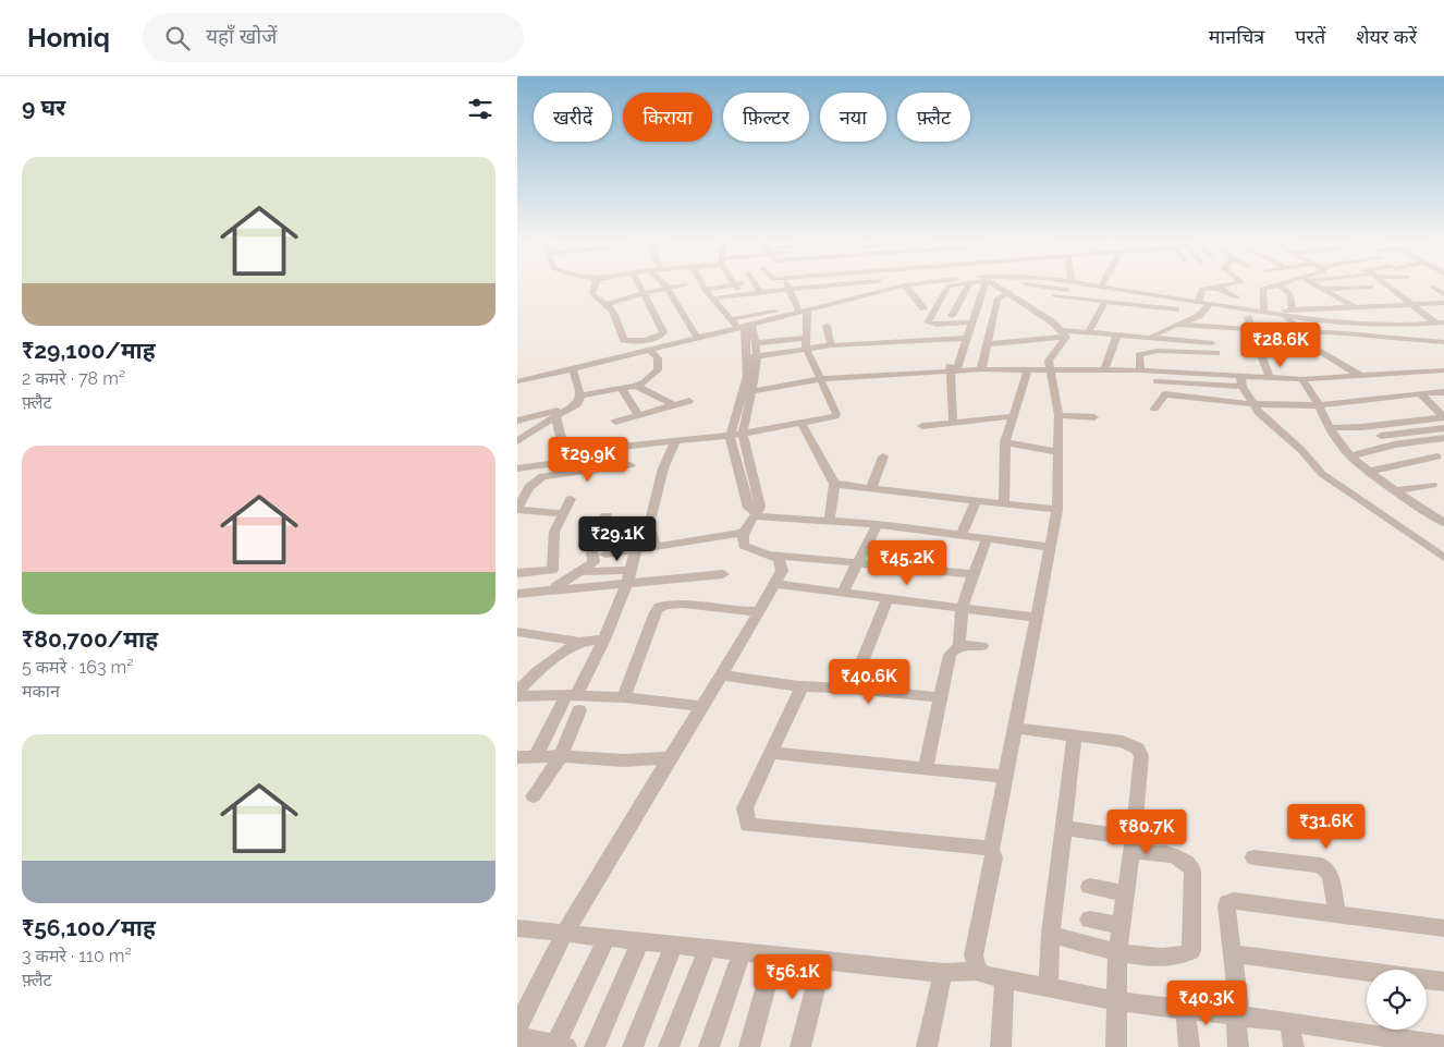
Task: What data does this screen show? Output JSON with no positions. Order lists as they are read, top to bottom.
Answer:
{
  "page": {
    "header": "Homiq",
    "search": "यहाँ खोजें",
    "nav": ["मानचित्र", "परतें", "शेयर करें"],
    "heading": "9 घर",
    "chip": [
      "खरीदें",
      "किराया",
      "फ़िल्टर",
      "नया",
      "फ़्लैट"
    ],
    "list": [
      {
        "name": "₹29,100/माह",
        "note": "2 कमरे · 78 m² · फ़्लैट"
      },
      {
        "name": "₹80,700/माह",
        "note": "5 कमरे · 163 m² · मकान"
      },
      {
        "name": "₹56,100/माह",
        "note": "3 कमरे · 110 m² · फ़्लैट"
      }
    ],
    "price": [
      "₹28.6K",
      "₹29.9K",
      "₹29.1K",
      "₹45.2K",
      "₹40.6K",
      "₹31.6K",
      "₹80.7K",
      "₹56.1K",
      "₹40.3K"
    ]
  }
}
